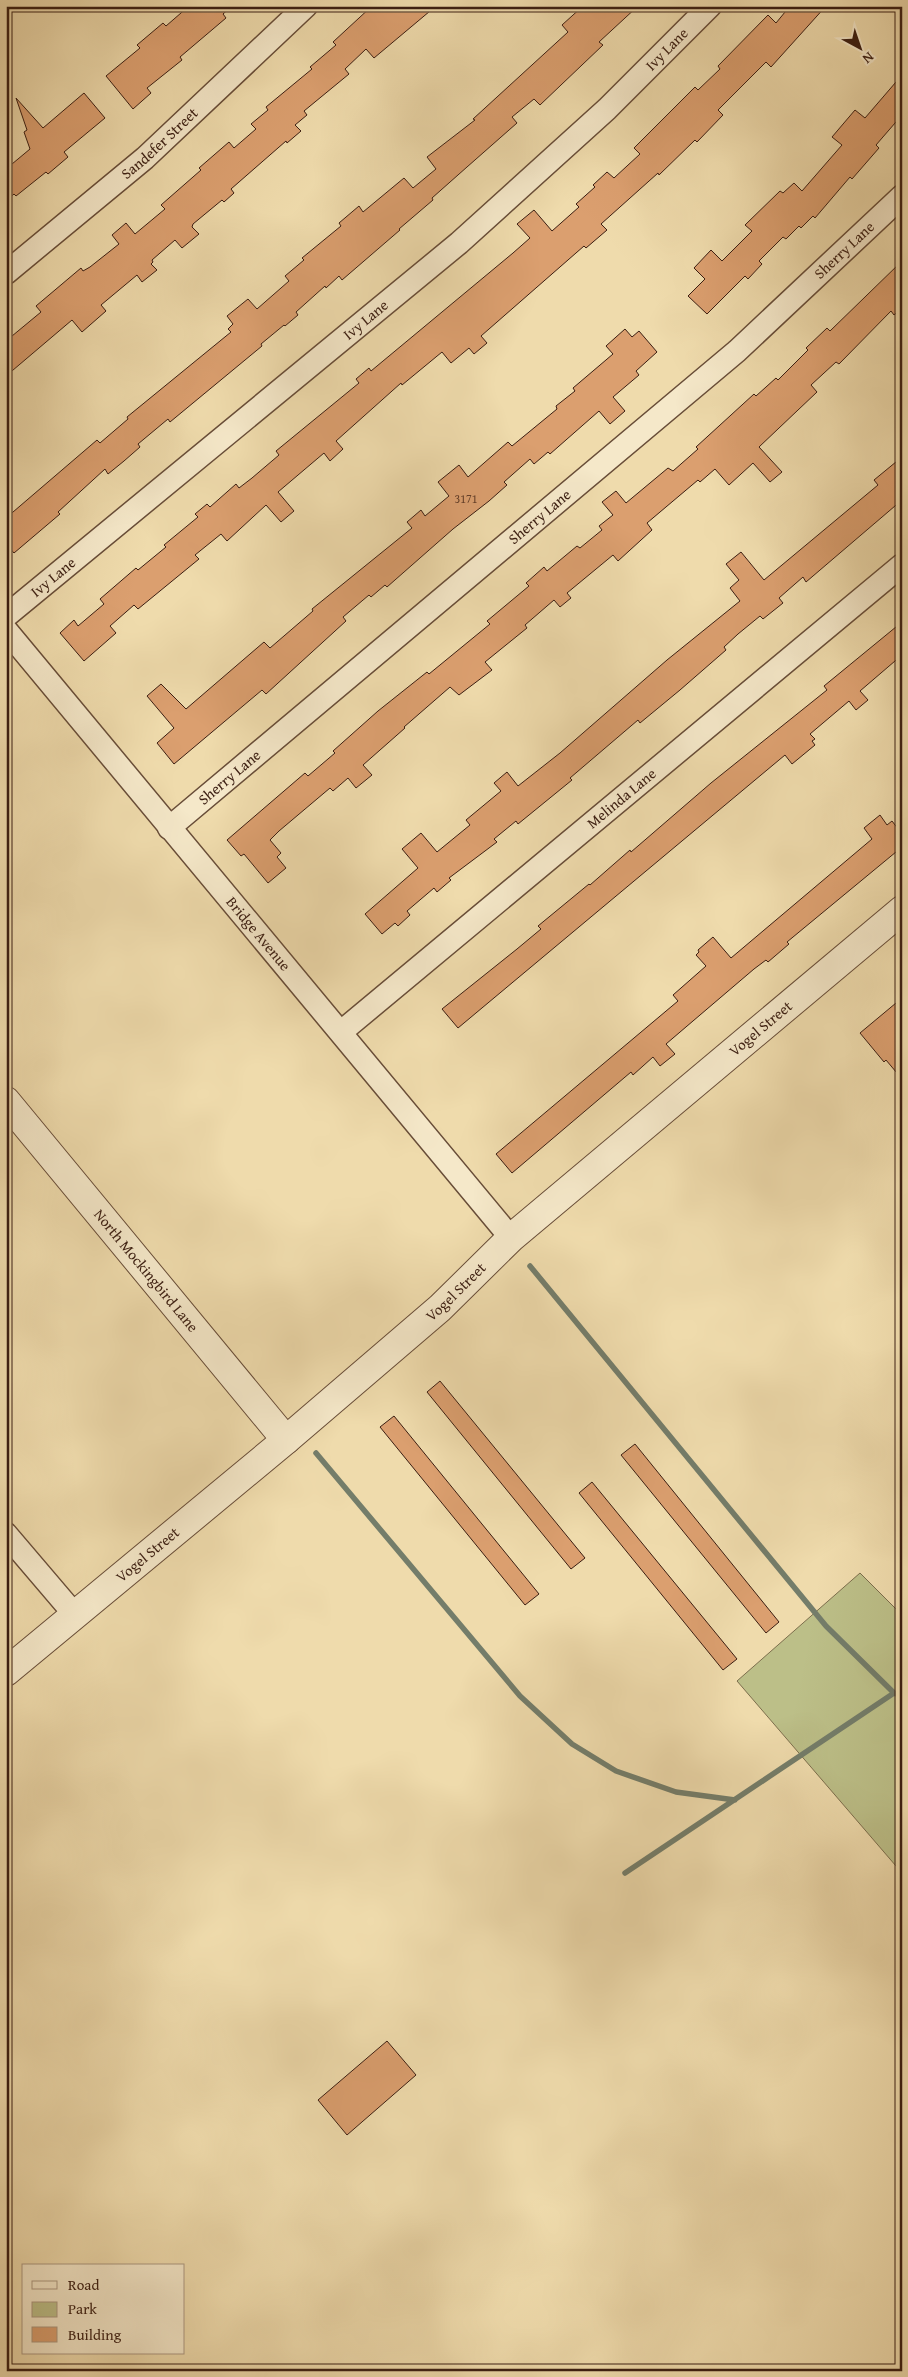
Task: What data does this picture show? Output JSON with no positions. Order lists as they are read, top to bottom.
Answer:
{
  "streets": {
    "street": [
      "Ivy Lane",
      "Sandefer Street",
      "Sherry Lane",
      "Melinda Lane",
      "Bridge Avenue",
      "Vogel Street",
      "North Mockingbird Lane"
    ]
  },
  "crossings": [
    ["Sherry Lane", "Bridge Avenue"],
    ["Melinda Lane", "Bridge Avenue"],
    ["Bridge Avenue", "Vogel Street"],
    ["Vogel Street", "North Mockingbird Lane"]
  ],
  "house_numbers": ["3171"],
  "legend": ["Road", "Park", "Building"],
  "north": "bottom right"
}
